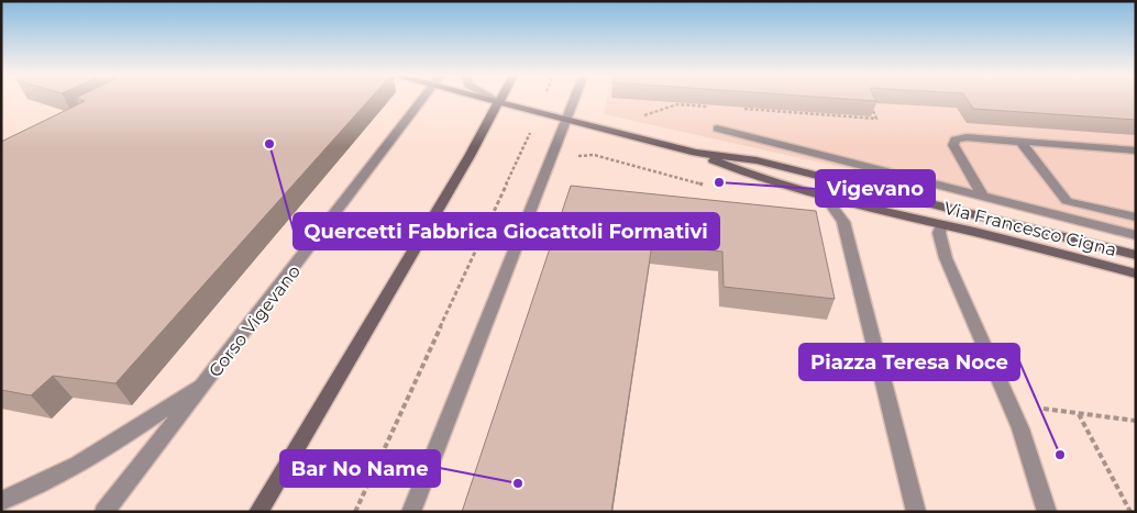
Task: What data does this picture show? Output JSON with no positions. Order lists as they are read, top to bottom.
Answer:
{
  "streets": {
    "street": ["Via Francesco Cigna", "Corso Vigevano"]
  },
  "places": [
    "Quercetti Fabbrica Giocattoli Formativi",
    "Vigevano",
    "Piazza Teresa Noce",
    "Bar No Name"
  ]
}
